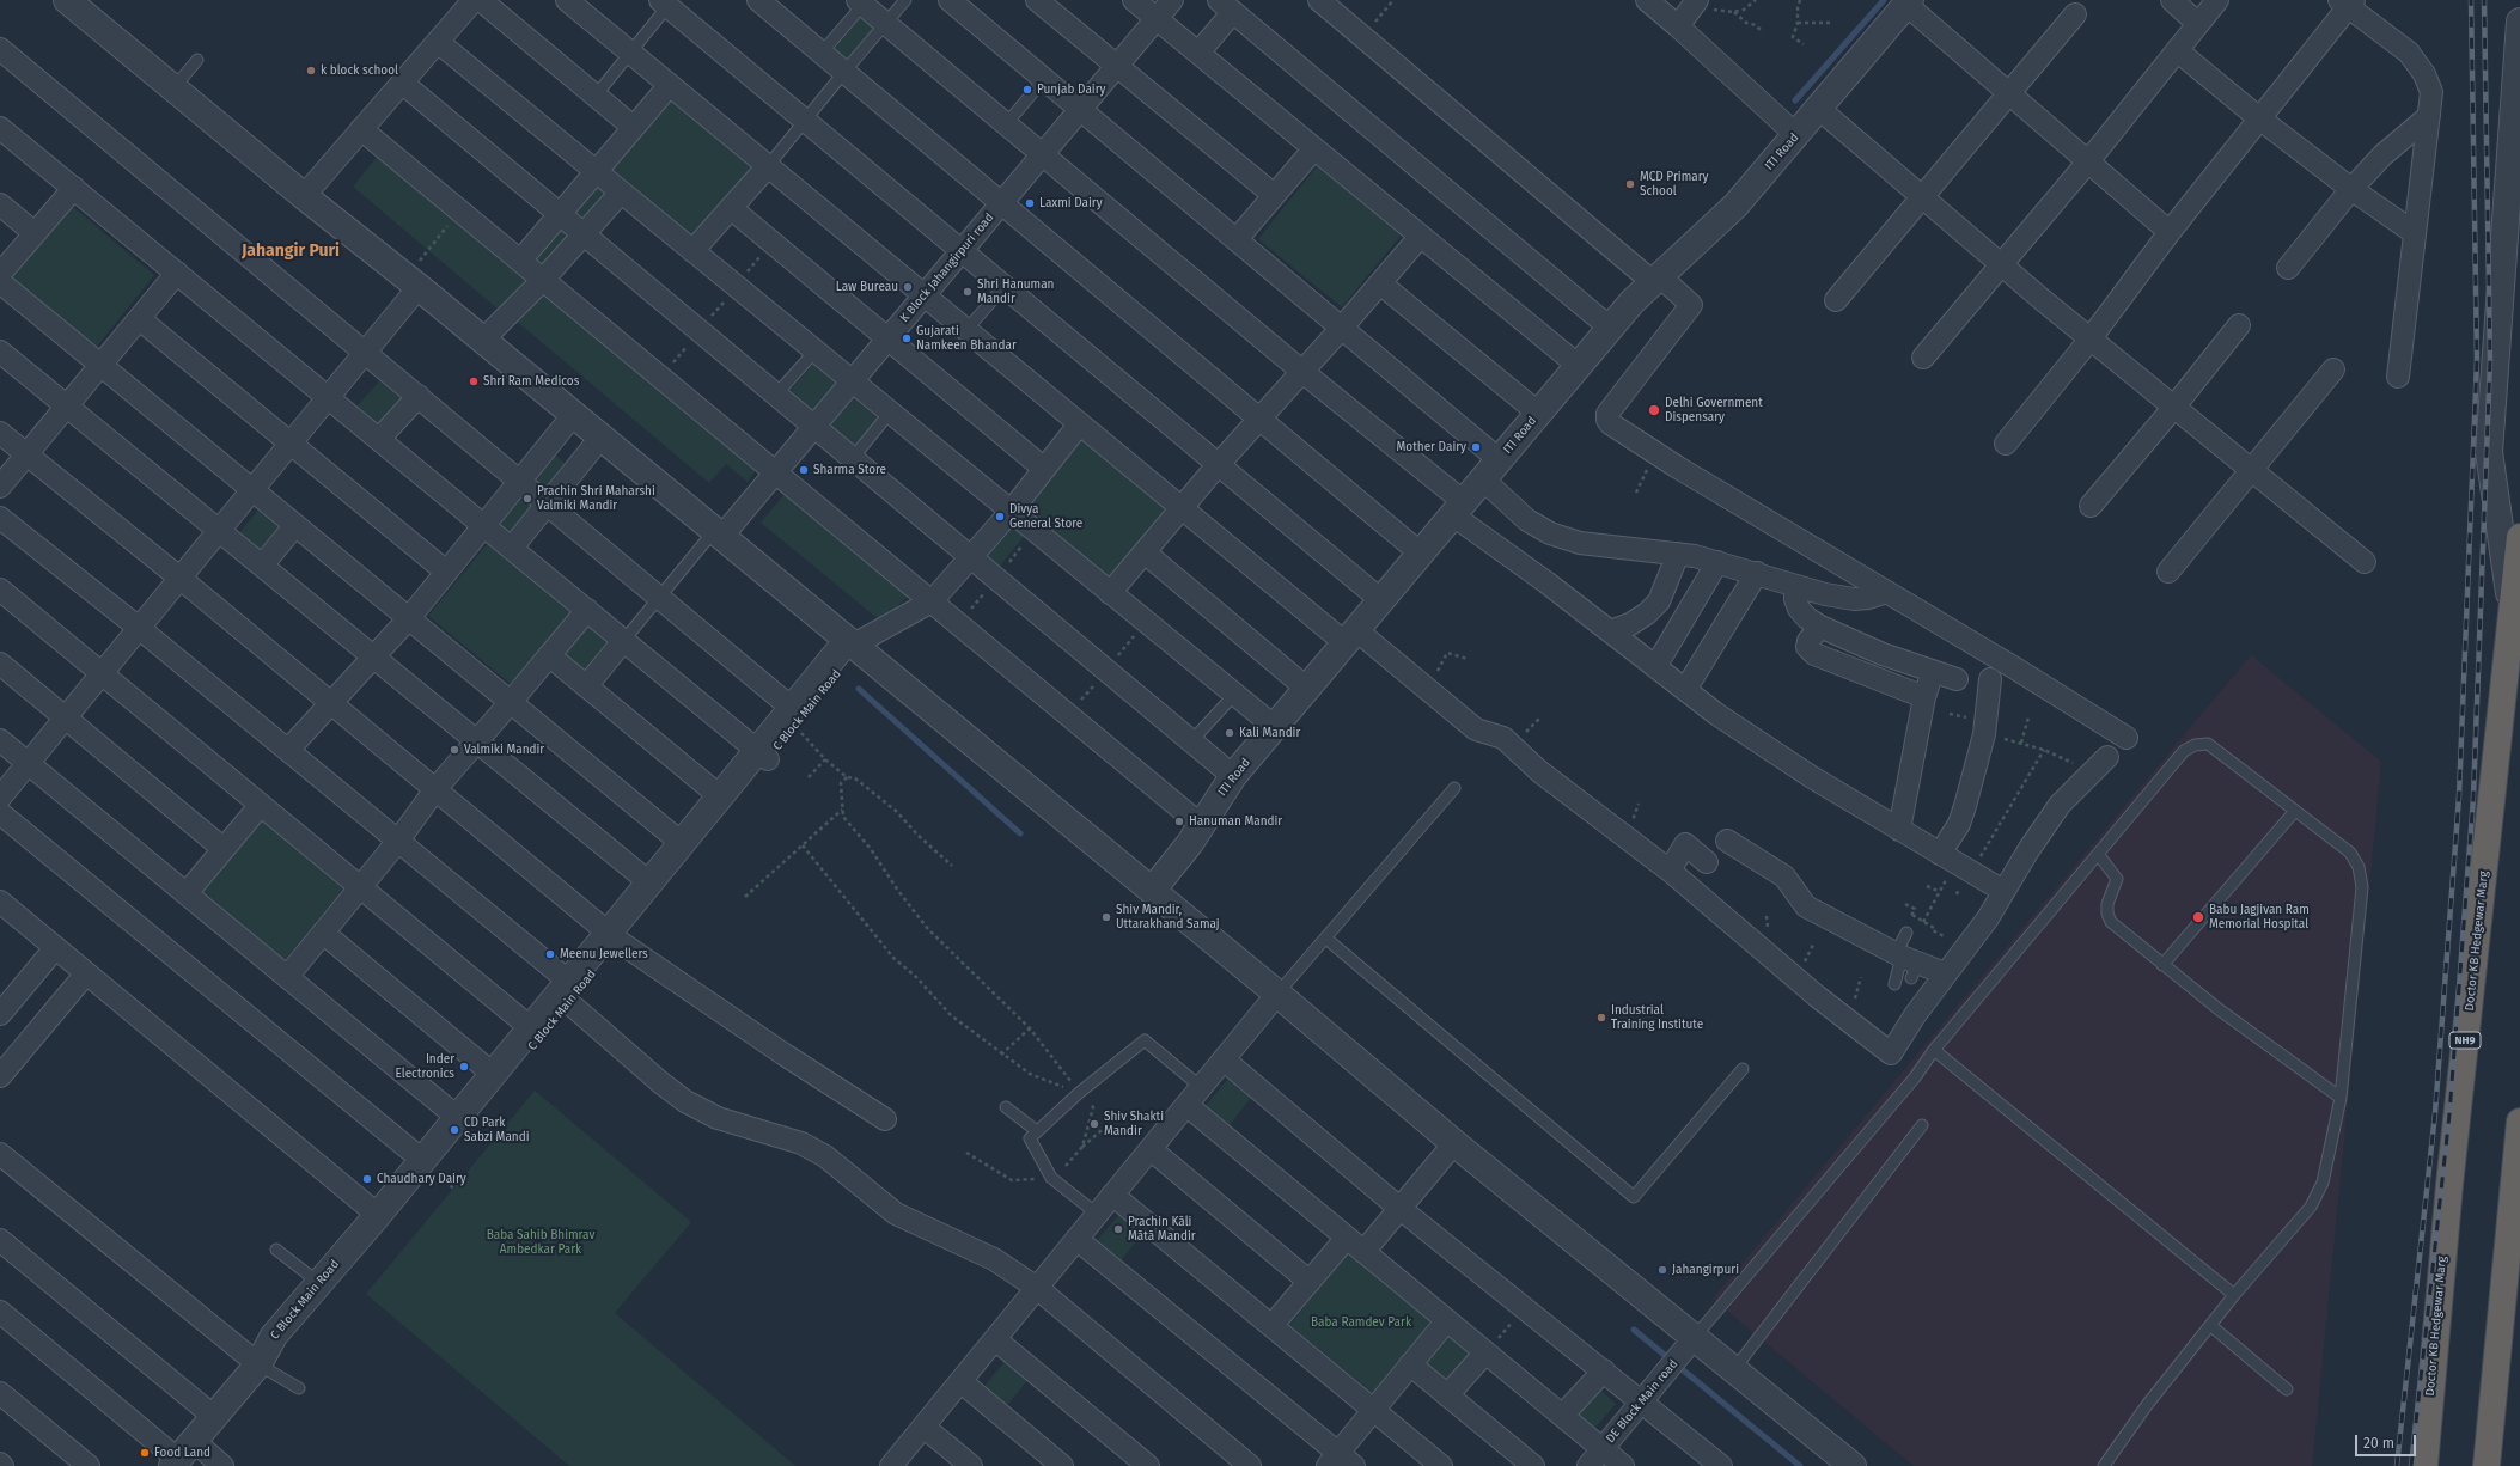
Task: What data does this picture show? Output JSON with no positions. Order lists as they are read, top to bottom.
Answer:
{
  "streets": {
    "highway": ["Doctor KB Hedgewar Marg", "NH9"],
    "street": [
      "ITI Road",
      "K Block Jahangirpuri road",
      "C Block Main Road",
      "DE Block Main road"
    ]
  },
  "crossings": [
    ["Doctor KB Hedgewar Marg", "NH9"]
  ],
  "districts": ["Jahangir Puri"],
  "parks": ["Baba Sahib Bhimrav Ambedkar Park", "Baba Ramdev Park"],
  "places": [
    "k block school",
    "Punjab Dairy",
    "MCD Primary School",
    "Laxmi Dairy",
    "Law Bureau",
    "Shri Hanuman Mandir",
    "Gujarati Namkeen Bhandar",
    "Shri Ram Medicos",
    "Delhi Government Dispensary",
    "Mother Dairy",
    "Sharma Store",
    "Prachin Shri Maharshi Valmiki Mandir",
    "Divya General Store",
    "Kali Mandir",
    "Valmiki Mandir",
    "Hanuman Mandir",
    "Shiv Mandir, Uttarakhand Samaj",
    "Babu Jagjivan Ram Memorial Hospital",
    "Meenu Jewellers",
    "Industrial Training Institute",
    "Inder Electronics",
    "Shiv Shakti Mandir",
    "CD Park Sabzi Mandi",
    "Chaudhary Dairy",
    "Prachin Kāli Mātā Mandir",
    "Jahangirpuri",
    "Food Land"
  ],
  "scale_bar": "20 m"
}
